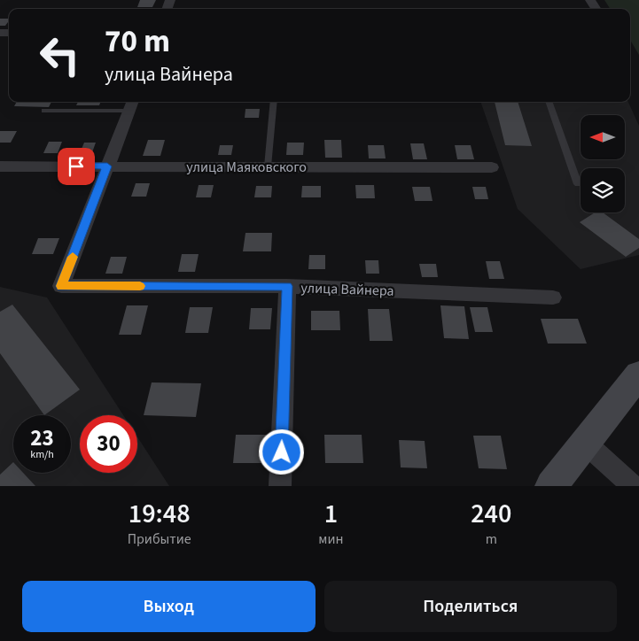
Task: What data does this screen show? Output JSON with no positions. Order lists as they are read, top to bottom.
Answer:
{
  "streets": {
    "street": ["улица Маяковского", "улица Вайнера"]
  },
  "north": "left",
  "page": {
    "turn": ["70 m", "улица Вайнера"],
    "speed": "23 km/h",
    "limit": "30",
    "eta": [
      "19:48",
      "Прибытие",
      "1",
      "мин",
      "240",
      "m"
    ],
    "buttons": ["Выход", "Поделиться"]
  }
}
